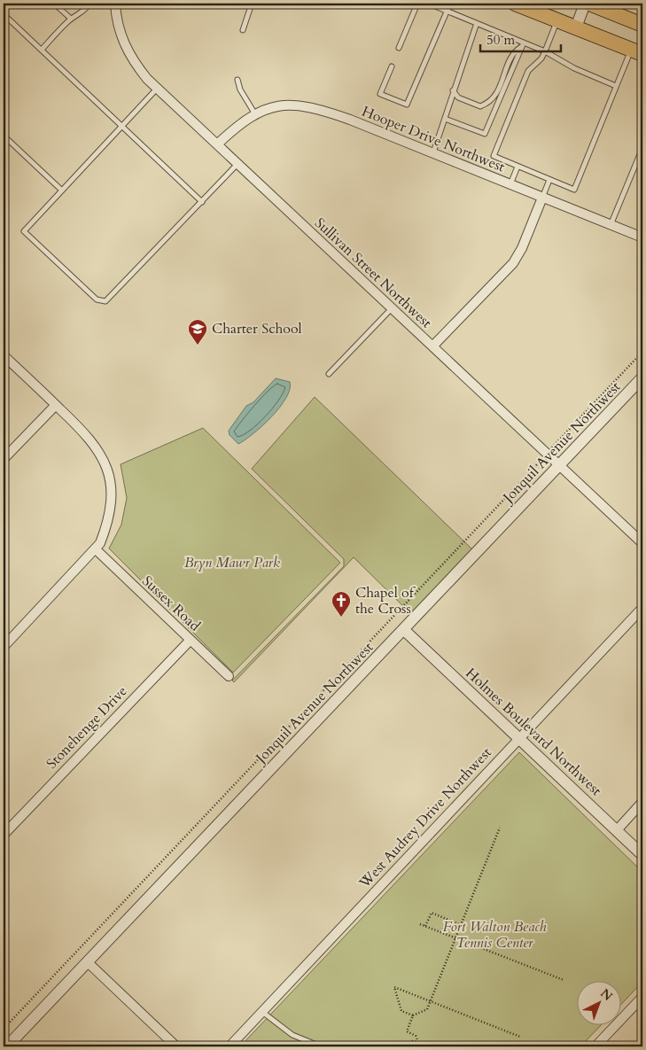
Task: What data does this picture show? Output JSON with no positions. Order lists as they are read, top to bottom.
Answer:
{
  "streets": {
    "street": [
      "Hooper Drive Northwest",
      "Sullivan Street Northwest",
      "Jonquil Avenue Northwest",
      "Sussex Road",
      "Stonehenge Drive",
      "Holmes Boulevard Northwest",
      "West Audrey Drive Northwest"
    ]
  },
  "crossings": [
    ["Hooper Drive Northwest", "Sullivan Street Northwest"],
    ["Sullivan Street Northwest", "Jonquil Avenue Northwest"],
    ["Jonquil Avenue Northwest", "Holmes Boulevard Northwest"],
    ["Sussex Road", "Stonehenge Drive"],
    ["Holmes Boulevard Northwest", "West Audrey Drive Northwest"]
  ],
  "parks": ["Bryn Mawr Park", "Fort Walton Beach Tennis Center"],
  "places": {
    "school or university": ["Charter School"],
    "church": ["Chapel of the Cross"]
  },
  "scale_bar": "50 m",
  "north": "top right"
}
